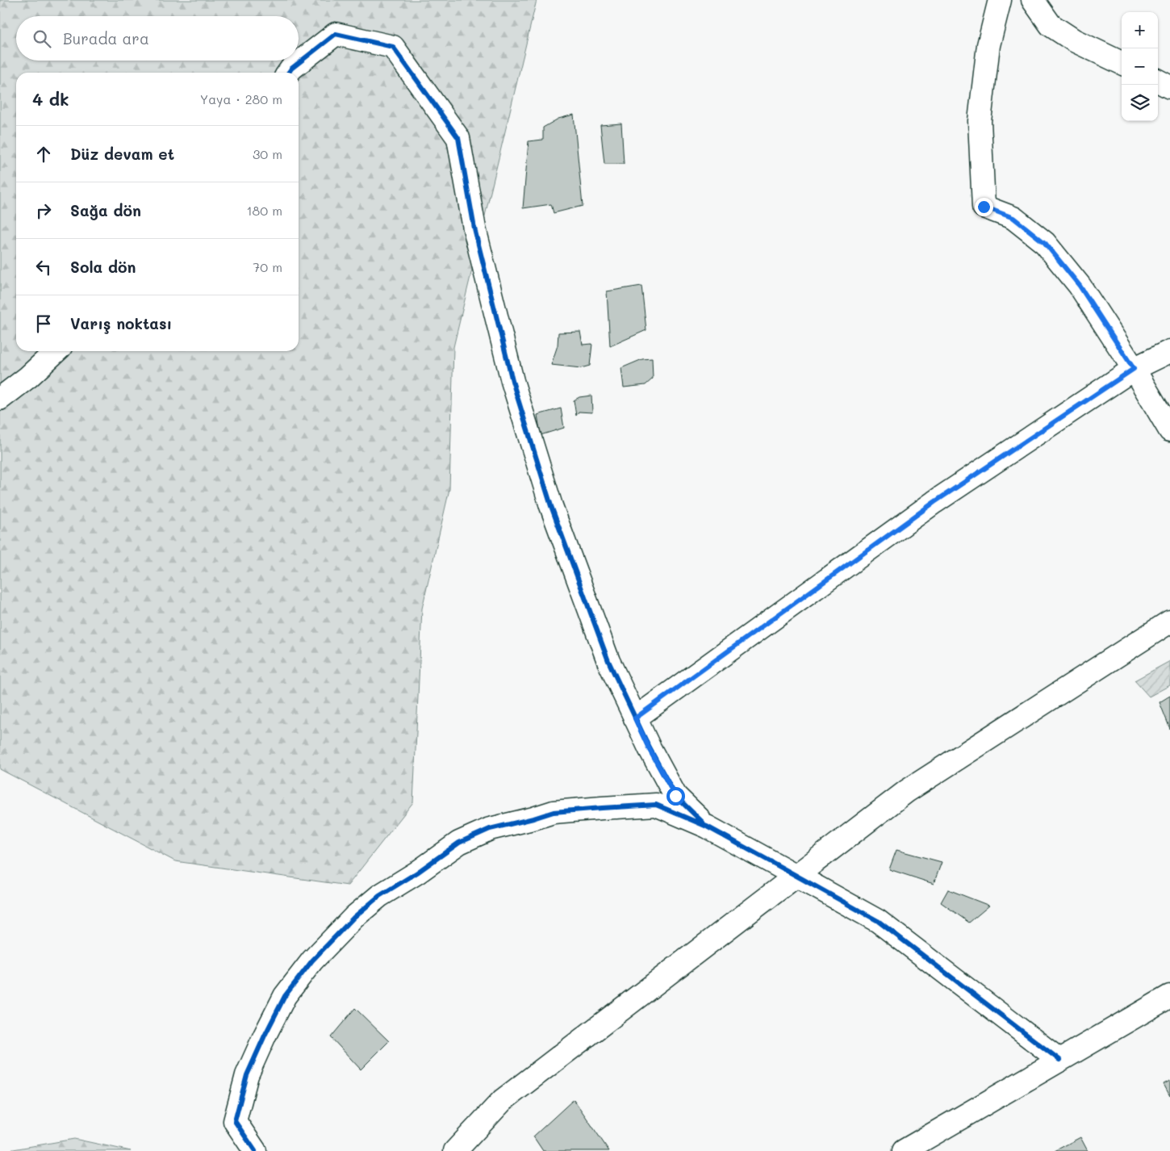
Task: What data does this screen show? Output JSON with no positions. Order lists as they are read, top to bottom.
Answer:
{
  "page": {
    "map_buttons": ["+", "−"],
    "search": "Burada ara",
    "heading": ["4 dk", "Yaya · 280 m"],
    "list": [
      ["Düz devam et", "30 m"],
      ["Sağa dön", "180 m"],
      ["Sola dön", "70 m"],
      "Varış noktası"
    ]
  }
}
